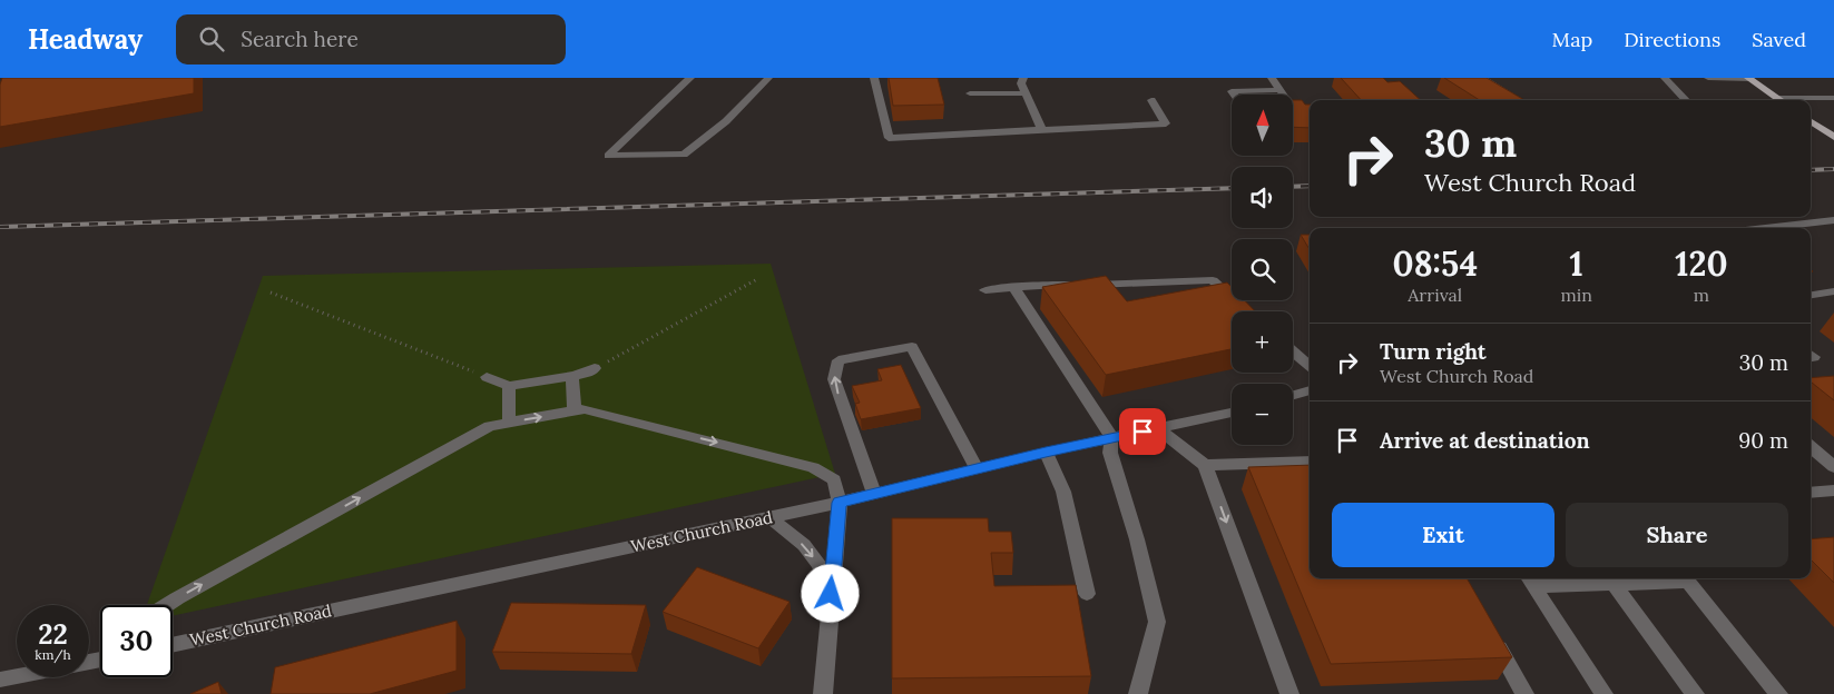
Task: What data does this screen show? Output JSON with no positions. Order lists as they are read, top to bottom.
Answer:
{
  "streets": {
    "street": ["West Church Road"]
  },
  "north": "top",
  "page": {
    "header": "Headway",
    "search": "Search here",
    "nav": ["Map", "Directions", "Saved"],
    "map_buttons": ["+", "−"],
    "turn": ["30 m", "West Church Road"],
    "eta": [
      "08:54",
      "Arrival",
      "1",
      "min",
      "120",
      "m"
    ],
    "list": [
      {
        "name": "Turn right",
        "note": "West Church Road",
        "value": "30 m"
      },
      {
        "name": "Arrive at destination",
        "value": "90 m"
      }
    ],
    "buttons": ["Exit", "Share"],
    "speed": "22 km/h",
    "limit": "30"
  }
}
